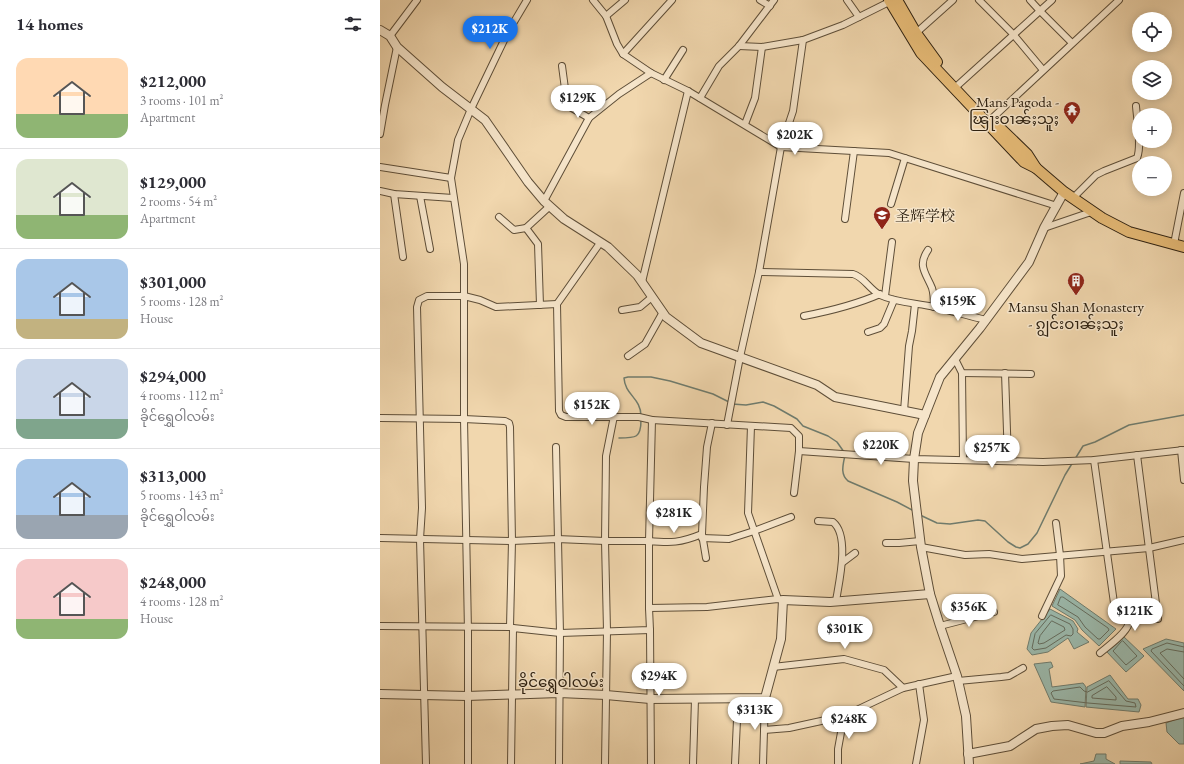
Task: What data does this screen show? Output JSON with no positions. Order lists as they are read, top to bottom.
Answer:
{
  "streets": {
    "street": ["ခိုင်ရွှေဝါလမ်း"]
  },
  "places": {
    "temple": ["Mans Pagoda - ၽြႃးဝၢၼ်ႈသူႈ"],
    "school or university": ["圣辉学校"],
    "building": ["Mansu Shan Monastery - ၵျွင်းဝၢၼ်ႈသူႈ"]
  },
  "page": {
    "heading": "14 homes",
    "map_buttons": ["+", "−"],
    "price": [
      "$212K",
      "$129K",
      "$202K",
      "$159K",
      "$152K",
      "$220K",
      "$257K",
      "$281K",
      "$356K",
      "$121K",
      "$301K",
      "$294K",
      "$313K",
      "$248K"
    ],
    "list": [
      {
        "name": "$212,000",
        "note": "3 rooms · 101 m² · Apartment"
      },
      {
        "name": "$129,000",
        "note": "2 rooms · 54 m² · Apartment"
      },
      {
        "name": "$301,000",
        "note": "5 rooms · 128 m² · House"
      },
      {
        "name": "$294,000",
        "note": "4 rooms · 112 m² · ခိုင်ရွှေဝါလမ်း"
      },
      {
        "name": "$313,000",
        "note": "5 rooms · 143 m² · ခိုင်ရွှေဝါလမ်း"
      },
      {
        "name": "$248,000",
        "note": "4 rooms · 128 m² · House"
      }
    ]
  }
}
